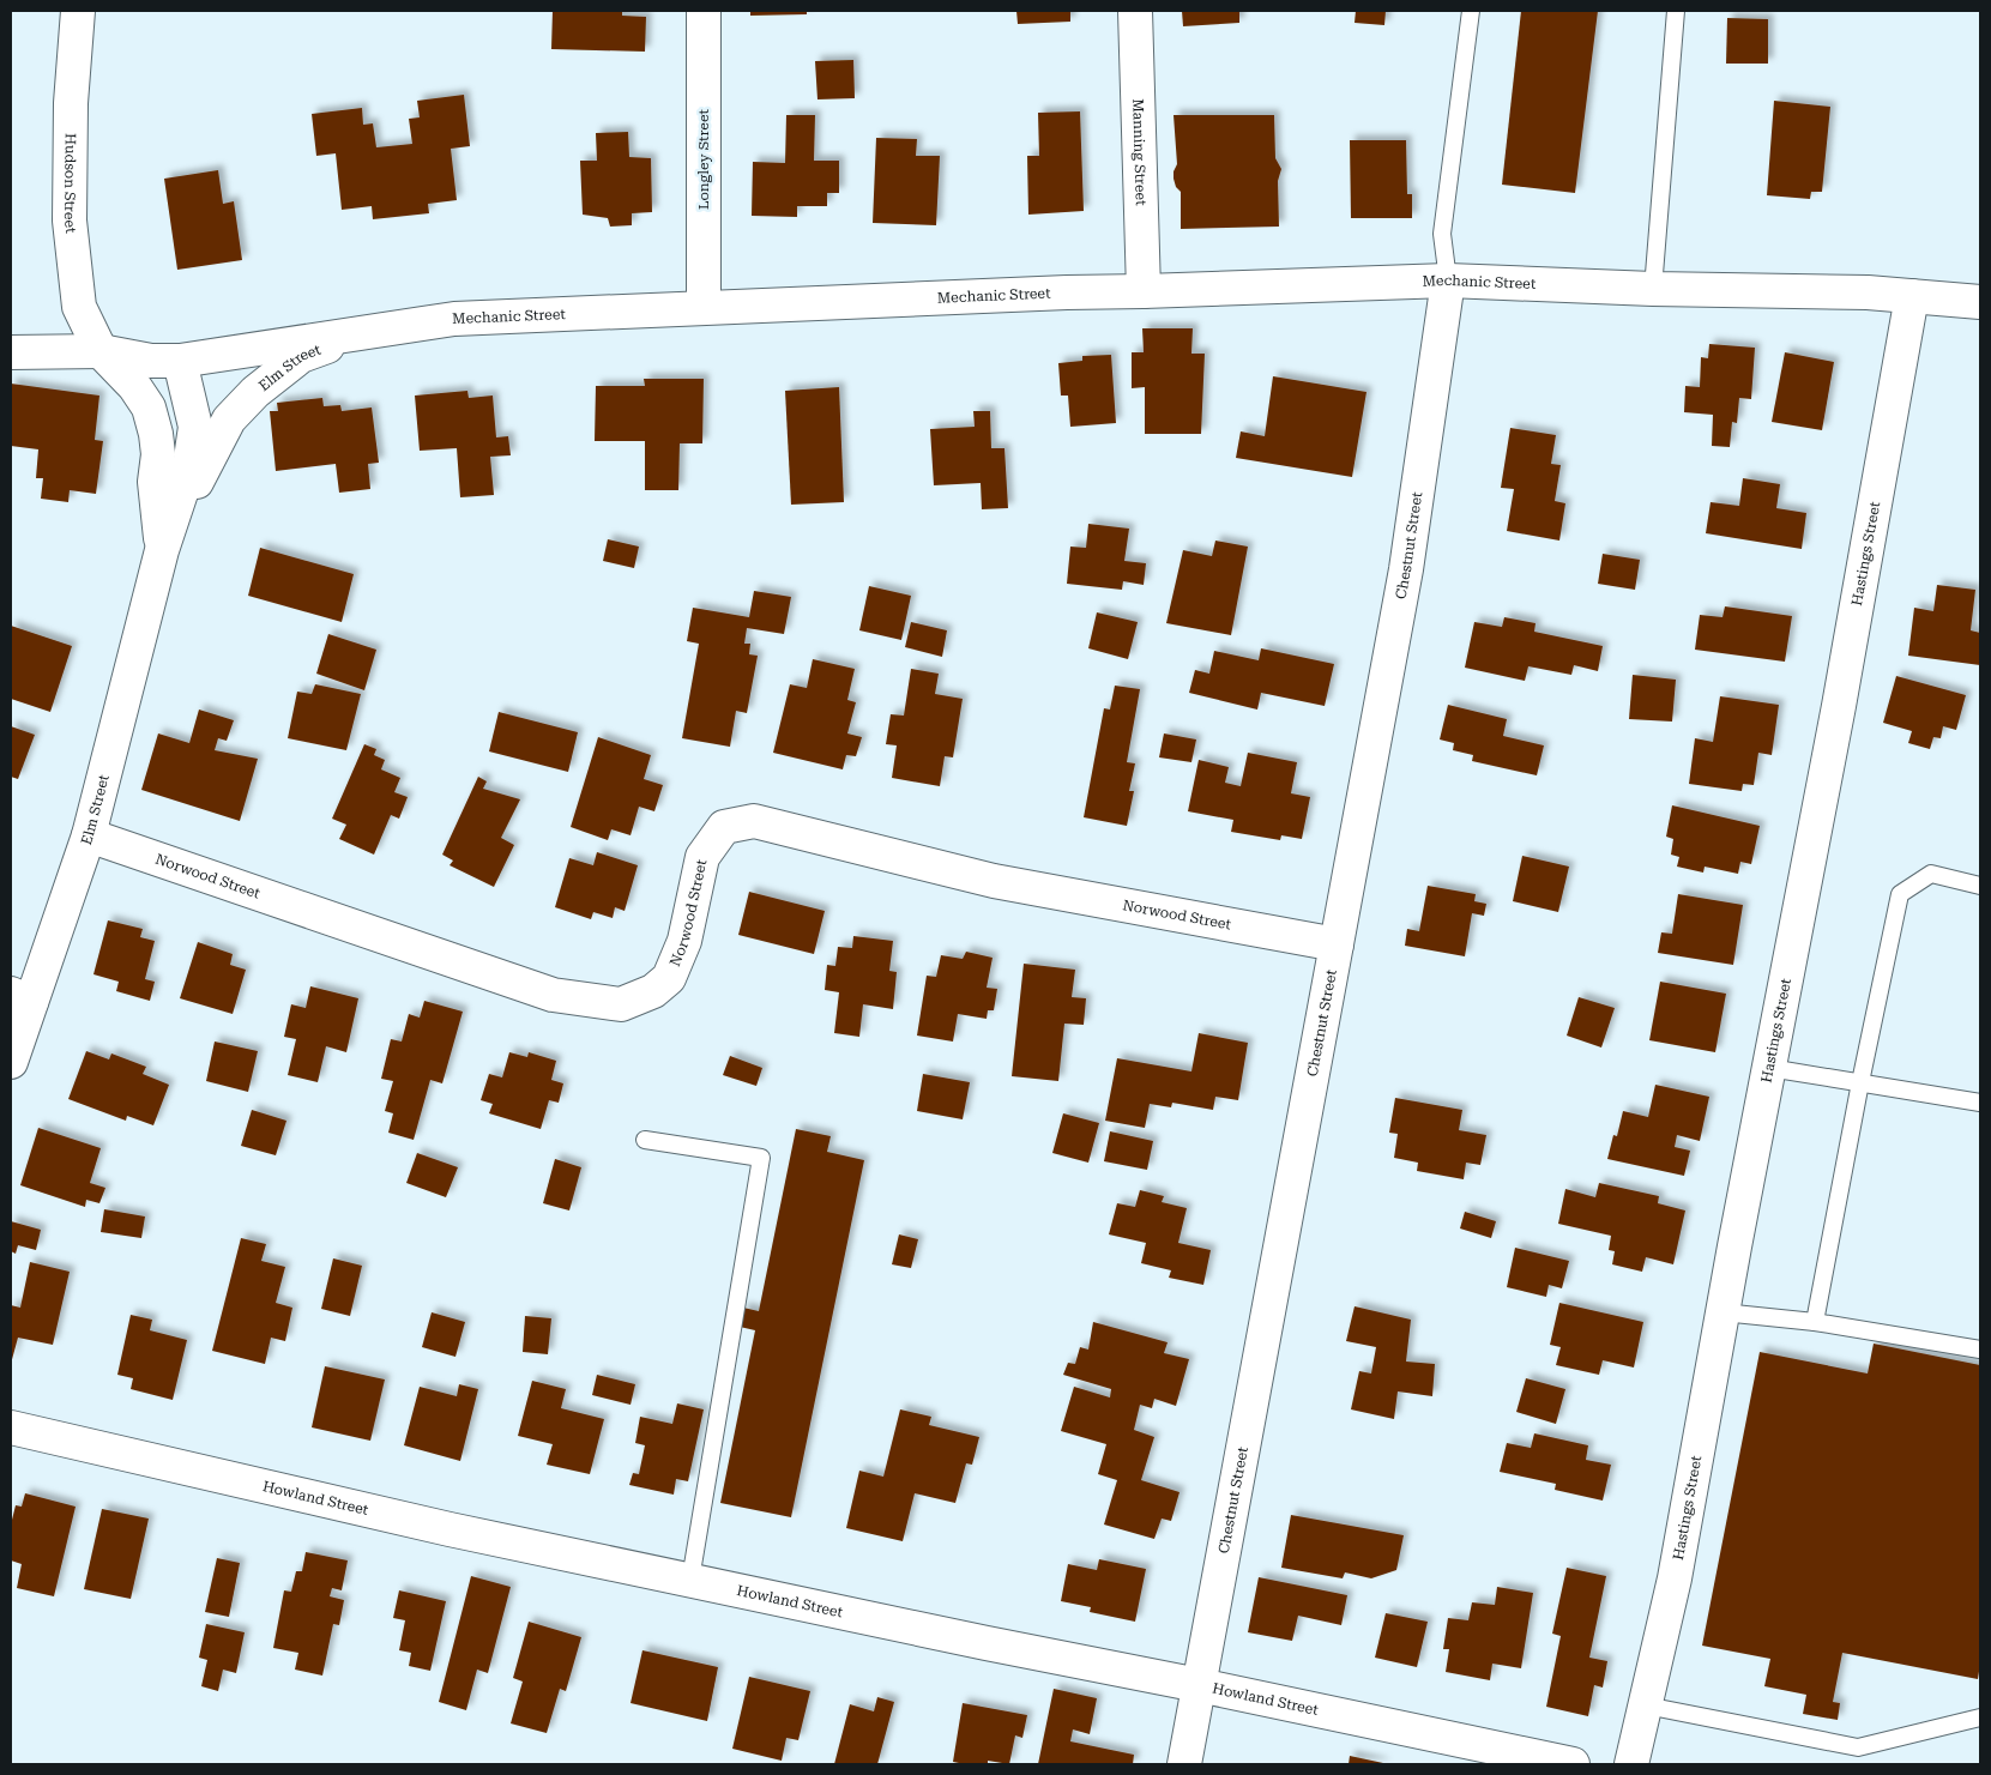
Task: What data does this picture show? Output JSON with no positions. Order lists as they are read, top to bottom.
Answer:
{
  "streets": {
    "street": [
      "Manning Street",
      "Longley Street",
      "Hudson Street",
      "Mechanic Street",
      "Elm Street",
      "Chestnut Street",
      "Hastings Street",
      "Norwood Street",
      "Howland Street"
    ]
  },
  "crossings": [
    ["Manning Street", "Mechanic Street"],
    ["Longley Street", "Mechanic Street"],
    ["Hudson Street", "Mechanic Street"],
    ["Hudson Street", "Elm Street"],
    ["Mechanic Street", "Elm Street"],
    ["Mechanic Street", "Chestnut Street"],
    ["Mechanic Street", "Hastings Street"],
    ["Elm Street", "Norwood Street"],
    ["Chestnut Street", "Norwood Street"],
    ["Chestnut Street", "Howland Street"]
  ]
}
